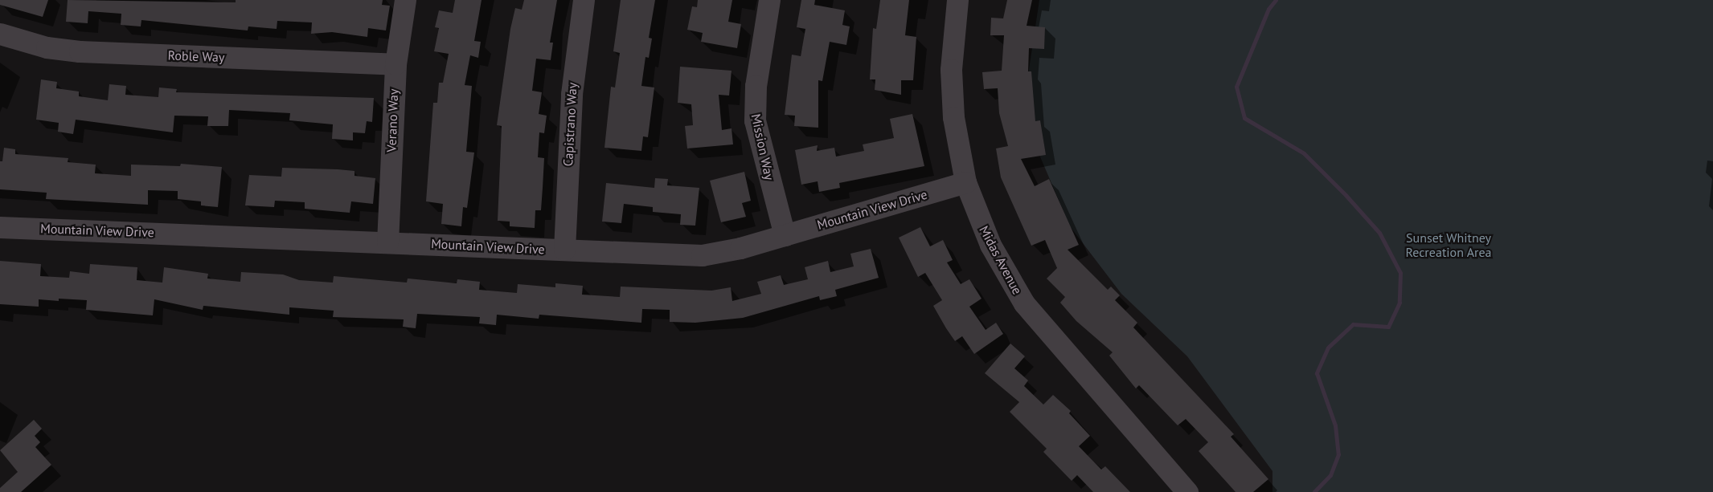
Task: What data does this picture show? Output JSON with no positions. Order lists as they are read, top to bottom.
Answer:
{
  "streets": {
    "street": [
      "Roble Way",
      "Verano Way",
      "Capistrano Way",
      "Mission Way",
      "Mountain View Drive",
      "Midas Avenue"
    ]
  },
  "crossings": [
    ["Roble Way", "Verano Way"],
    ["Verano Way", "Mountain View Drive"],
    ["Capistrano Way", "Mountain View Drive"],
    ["Mission Way", "Mountain View Drive"],
    ["Mountain View Drive", "Midas Avenue"]
  ],
  "parks": ["Sunset Whitney Recreation Area"]
}
